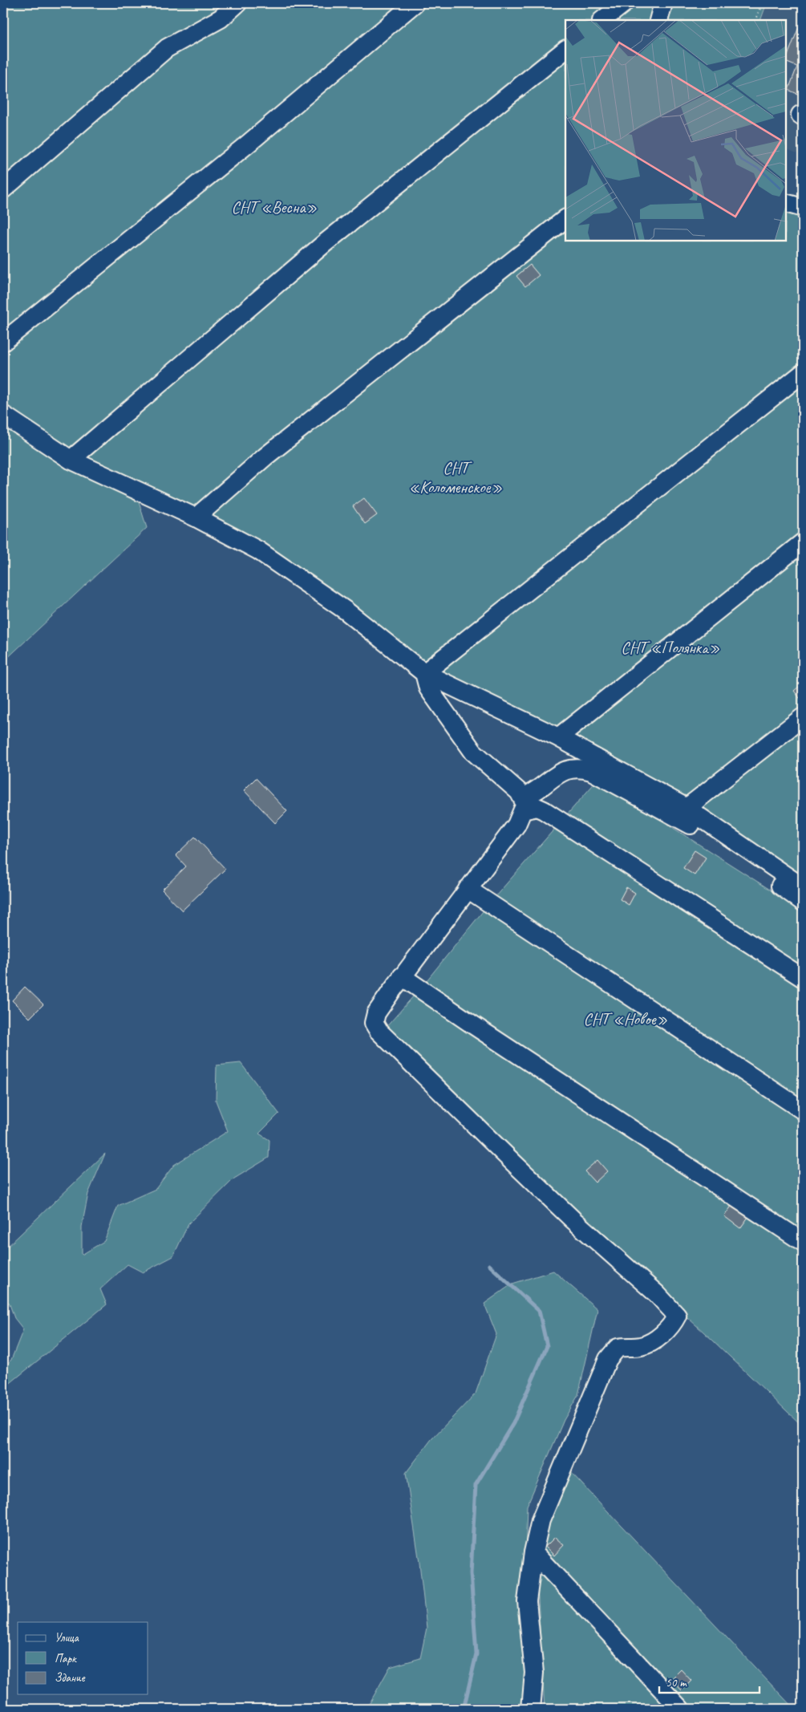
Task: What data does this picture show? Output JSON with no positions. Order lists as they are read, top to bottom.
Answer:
{
  "parks": [
    "СНТ «Весна»",
    "СНТ «Коломенское»",
    "СНТ «Полянка»",
    "СНТ «Новое»"
  ],
  "legend": ["Улица", "Парк", "Здание"],
  "scale_bar": "50 m"
}
